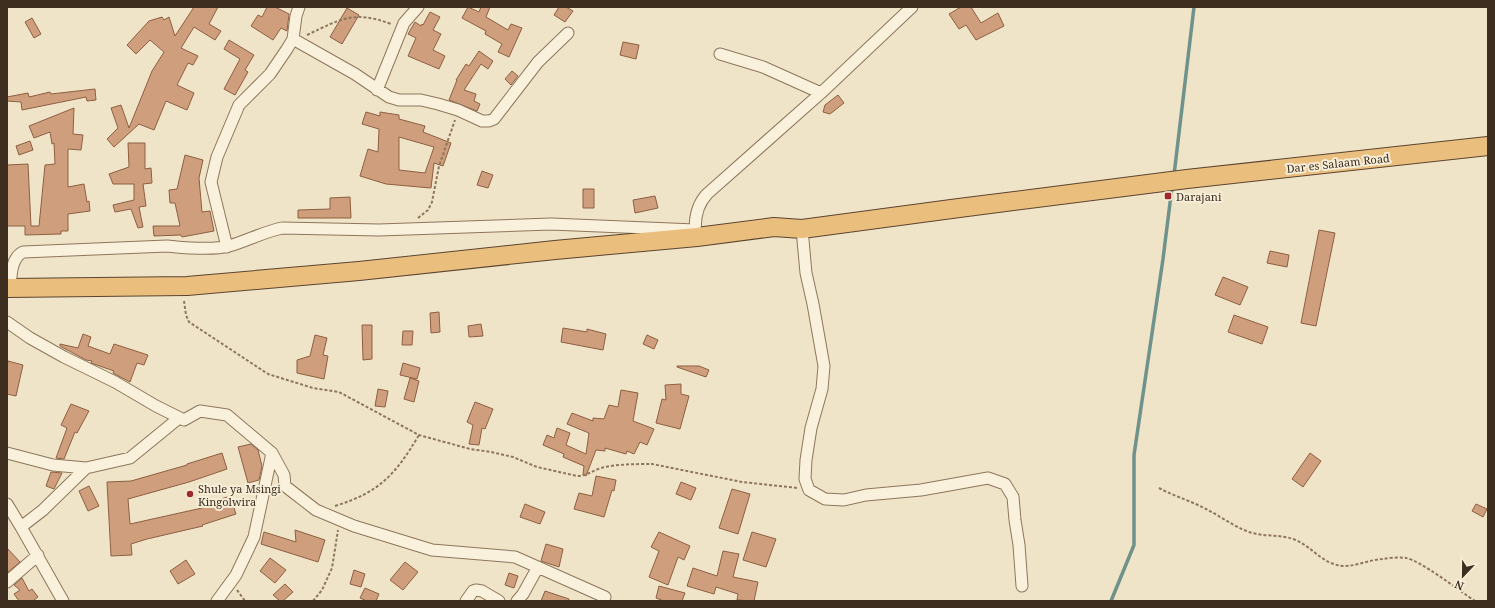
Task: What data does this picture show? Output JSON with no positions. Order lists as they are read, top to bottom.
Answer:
{
  "streets": {
    "highway": ["Dar es Salaam Road"]
  },
  "places": {
    "transit": ["Darajani"],
    "other": ["Shule ya Msingi Kingolwira"]
  },
  "north": "bottom"
}
